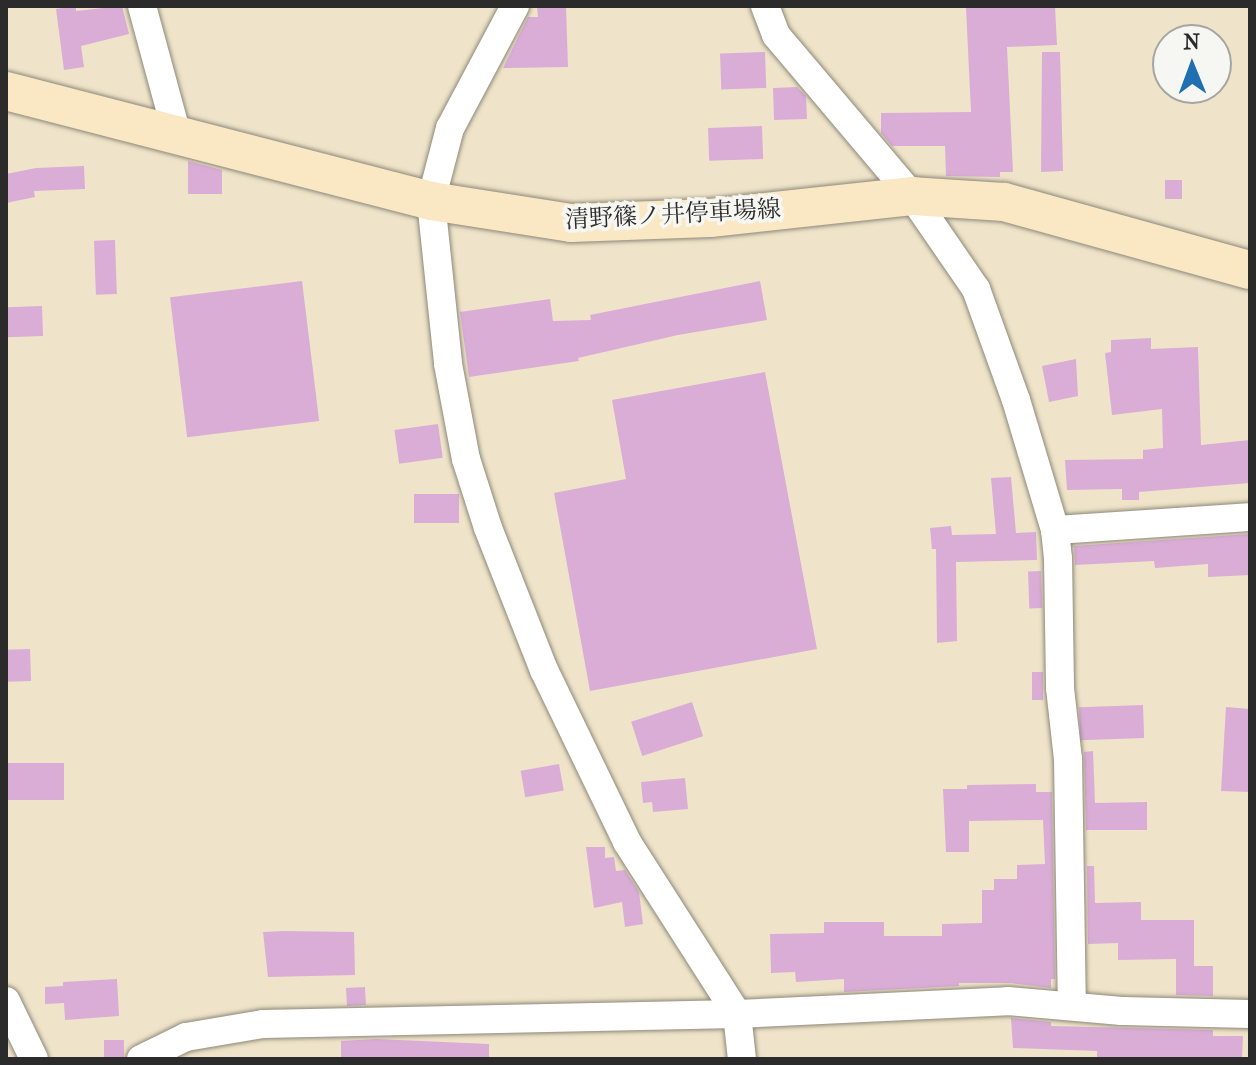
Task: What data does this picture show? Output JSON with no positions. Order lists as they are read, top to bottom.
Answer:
{
  "streets": {
    "main road": ["清野篠ノ井停車場線"]
  },
  "north": "top"
}
